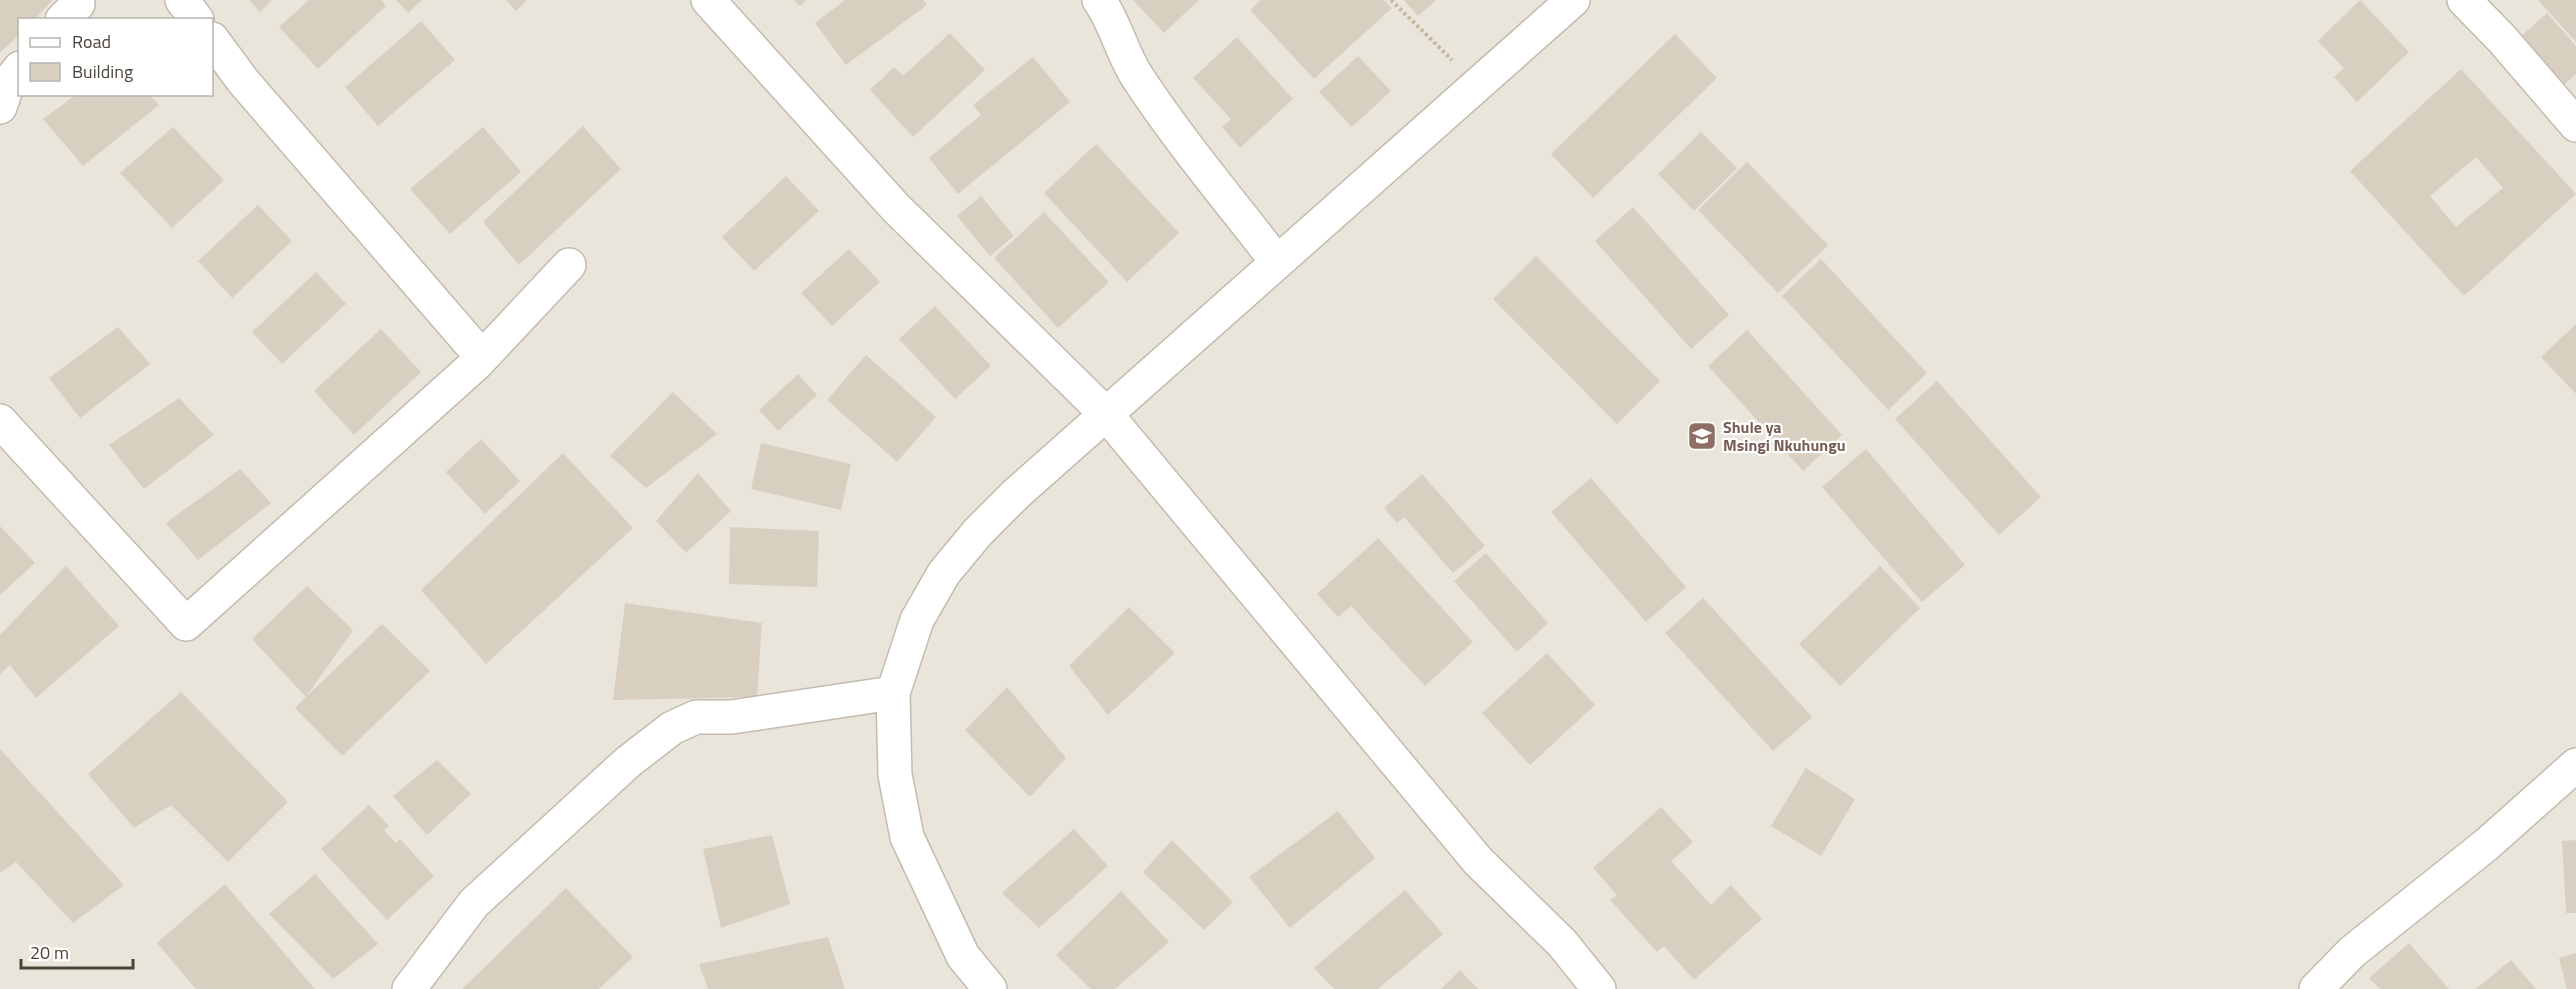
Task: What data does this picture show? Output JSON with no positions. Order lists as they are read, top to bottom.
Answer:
{
  "places": {
    "school or university": ["Shule ya Msingi Nkuhungu"]
  },
  "legend": ["Road", "Building"],
  "scale_bar": "20 m"
}
